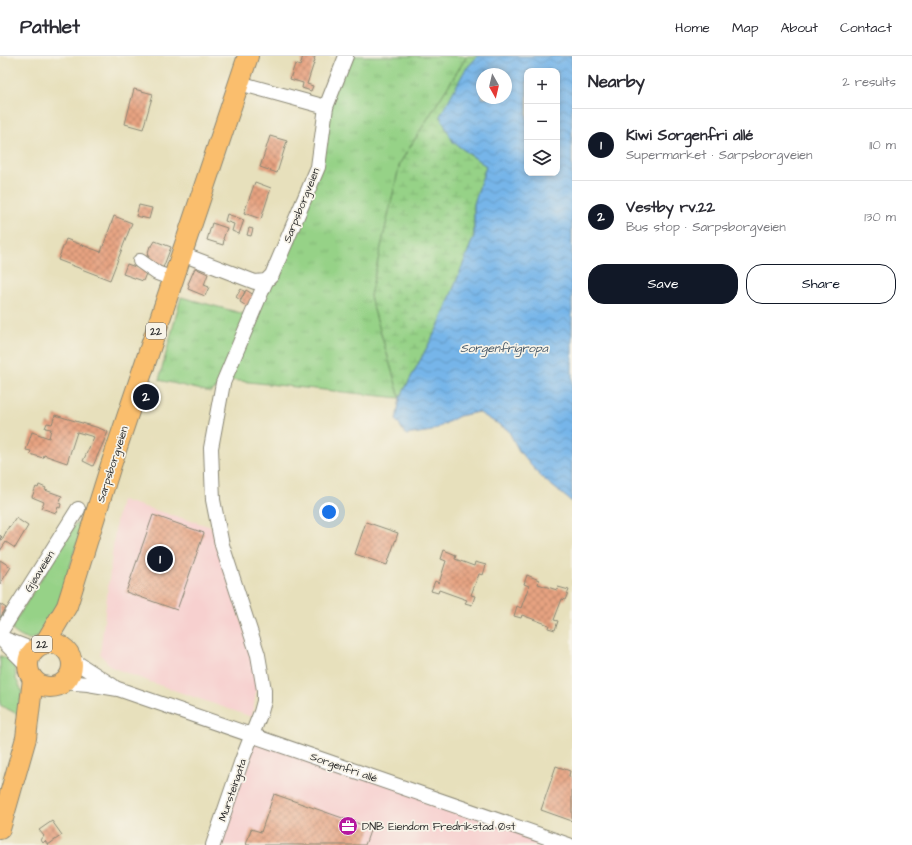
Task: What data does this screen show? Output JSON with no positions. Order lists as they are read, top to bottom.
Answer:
{
  "streets": {
    "highway": ["Sarpsborgveien", "22"],
    "street": ["Gjøaveien", "Sorgenfri allé", "Mursteingata"]
  },
  "crossings": [
    ["Sarpsborgveien", "22"],
    ["Sarpsborgveien", "Sorgenfri allé"],
    ["Sarpsborgveien", "Mursteingata"],
    ["Sorgenfri allé", "Mursteingata"]
  ],
  "water": ["Sorgenfrigropa"],
  "places": {
    "office": ["DNB Eiendom Fredrikstad Øst"]
  },
  "north": "bottom",
  "page": {
    "header": "Pathlet",
    "nav": [
      "Home",
      "Map",
      "About",
      "Contact"
    ],
    "heading": ["Nearby", "2 results"],
    "map_buttons": ["+", "−"],
    "list": [
      {
        "mark": "1",
        "name": "Kiwi Sorgenfri allé",
        "note": "Supermarket · Sarpsborgveien",
        "value": "110 m"
      },
      {
        "mark": "2",
        "name": "Vestby rv.22",
        "note": "Bus stop · Sarpsborgveien",
        "value": "130 m"
      }
    ],
    "buttons": ["Save", "Share"],
    "pins": ["2", "1"]
  }
}
